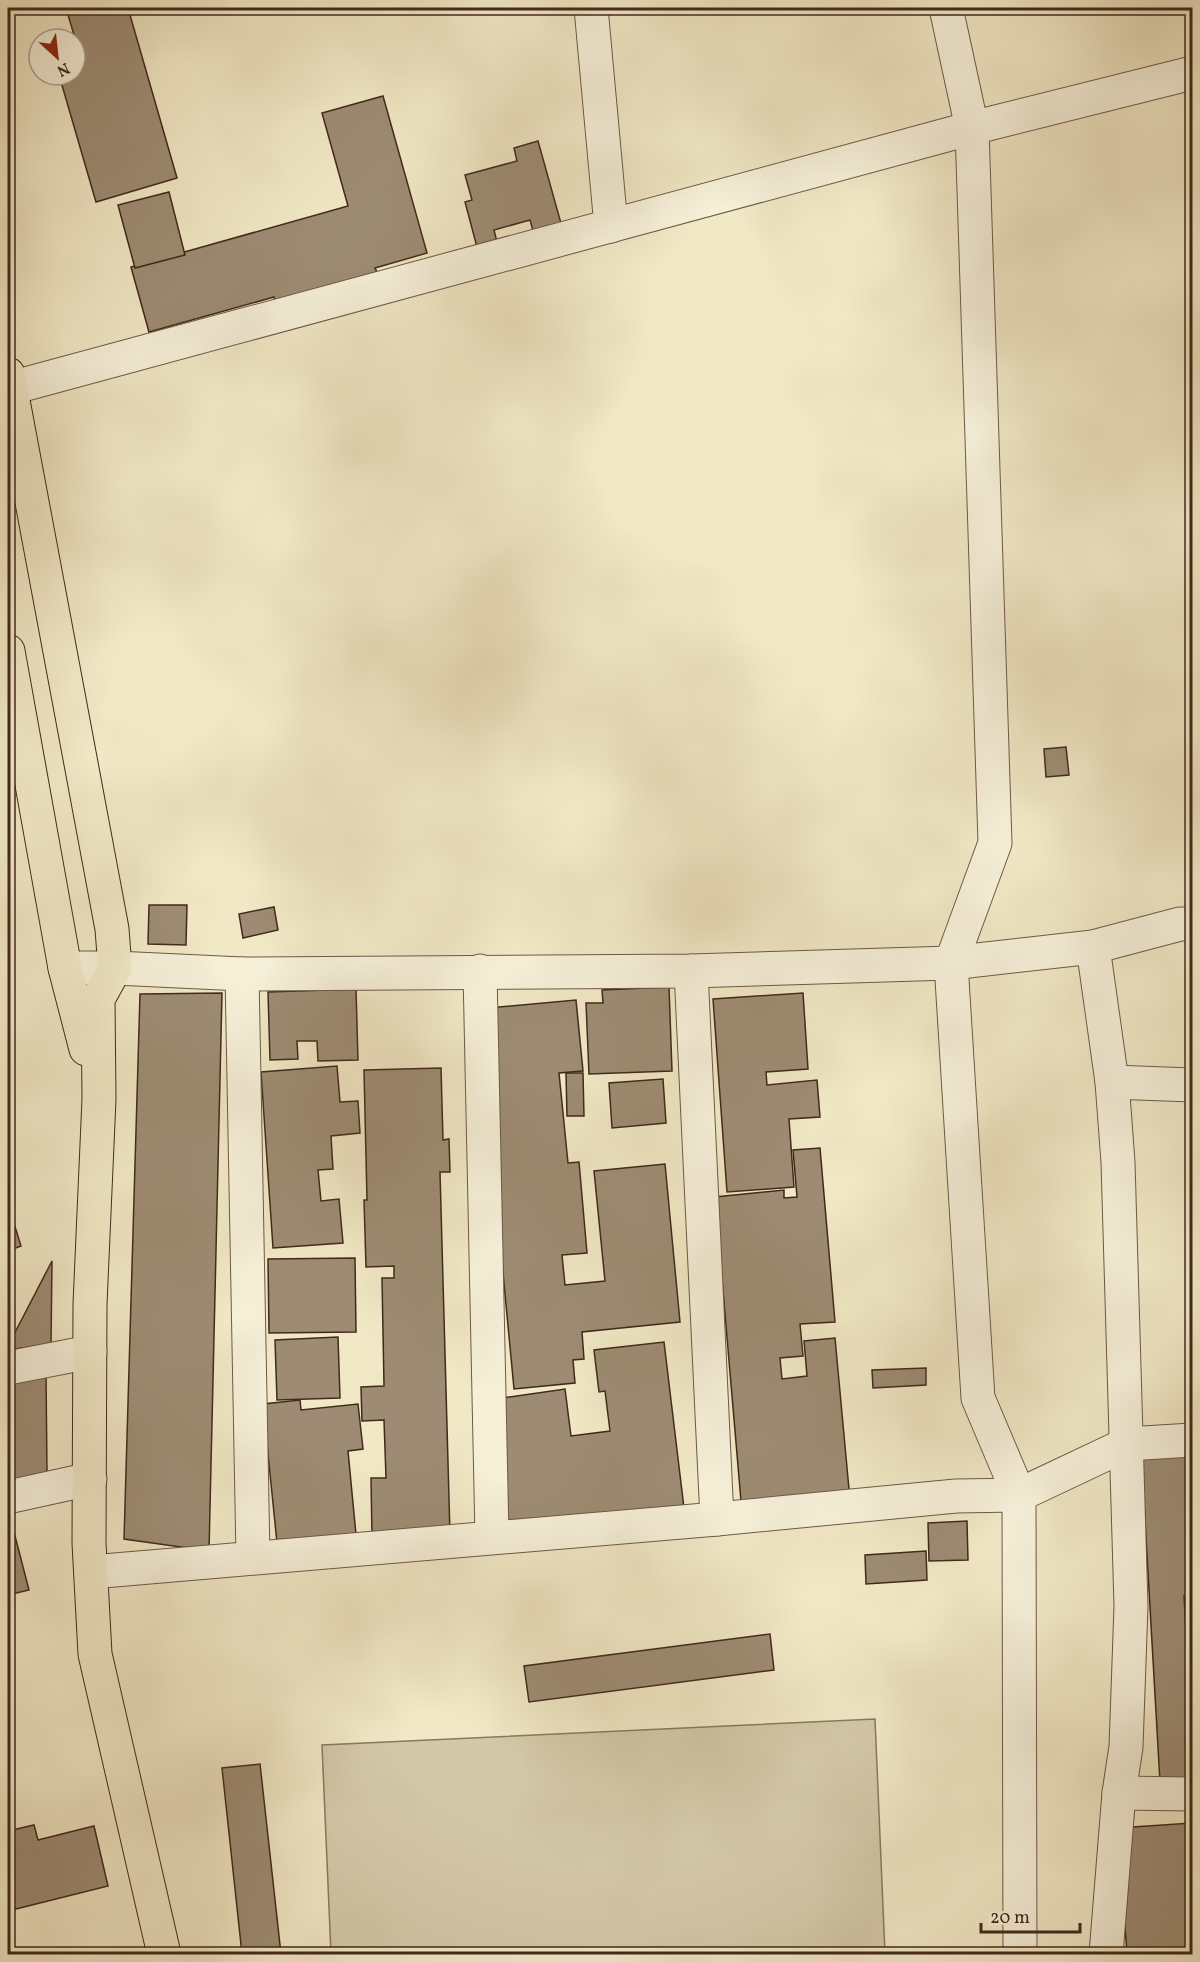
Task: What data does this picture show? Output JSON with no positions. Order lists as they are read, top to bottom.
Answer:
{
  "scale_bar": "20 m",
  "north": "bottom right"
}
